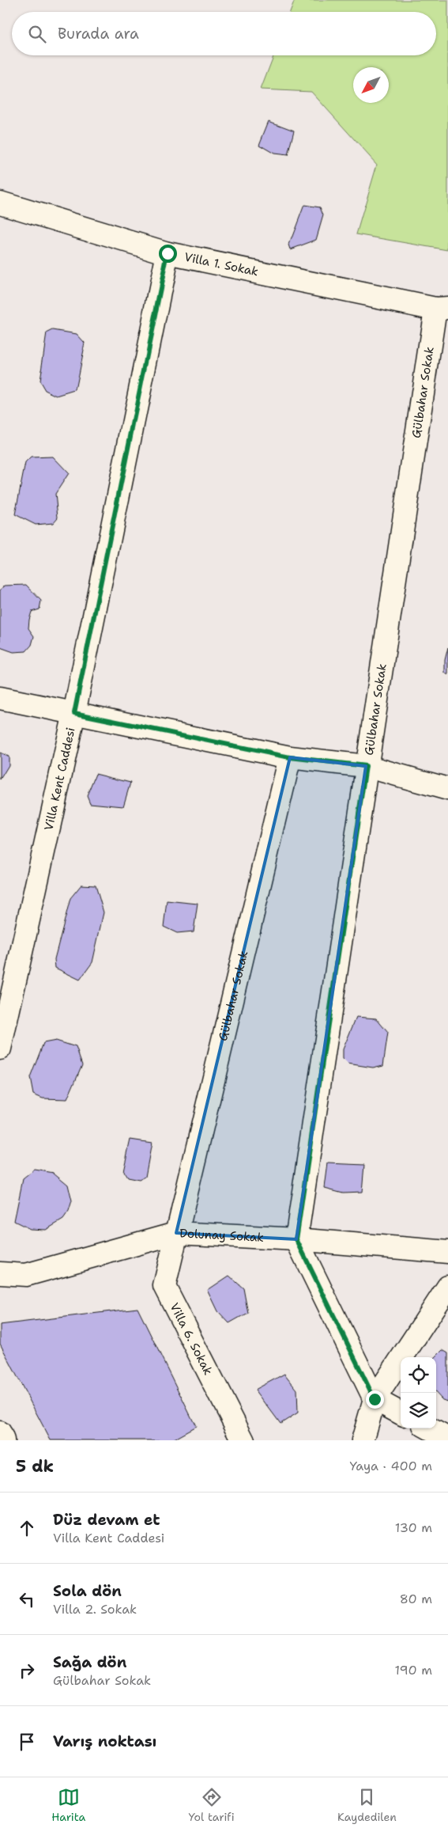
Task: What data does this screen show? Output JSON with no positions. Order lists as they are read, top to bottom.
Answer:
{
  "streets": {
    "street": [
      "Villa 1. Sokak",
      "Gülbahar Sokak",
      "Villa Kent Caddesi",
      "Dolunay Sokak",
      "Villa 6. Sokak"
    ]
  },
  "crossings": [
    ["Villa 1. Sokak", "Gülbahar Sokak"],
    ["Villa 1. Sokak", "Villa Kent Caddesi"],
    ["Gülbahar Sokak", "Dolunay Sokak"],
    ["Gülbahar Sokak", "Villa 6. Sokak"],
    ["Dolunay Sokak", "Villa 6. Sokak"]
  ],
  "north": "bottom left",
  "page": {
    "search": "Burada ara",
    "heading": ["5 dk", "Yaya · 400 m"],
    "list": [
      ["Düz devam et", "Villa Kent Caddesi", "130 m"],
      ["Sola dön", "Villa 2. Sokak", "80 m"],
      ["Sağa dön", "Gülbahar Sokak", "190 m"],
      "Varış noktası"
    ],
    "nav": ["Harita", "Yol tarifi", "Kaydedilen"]
  }
}
